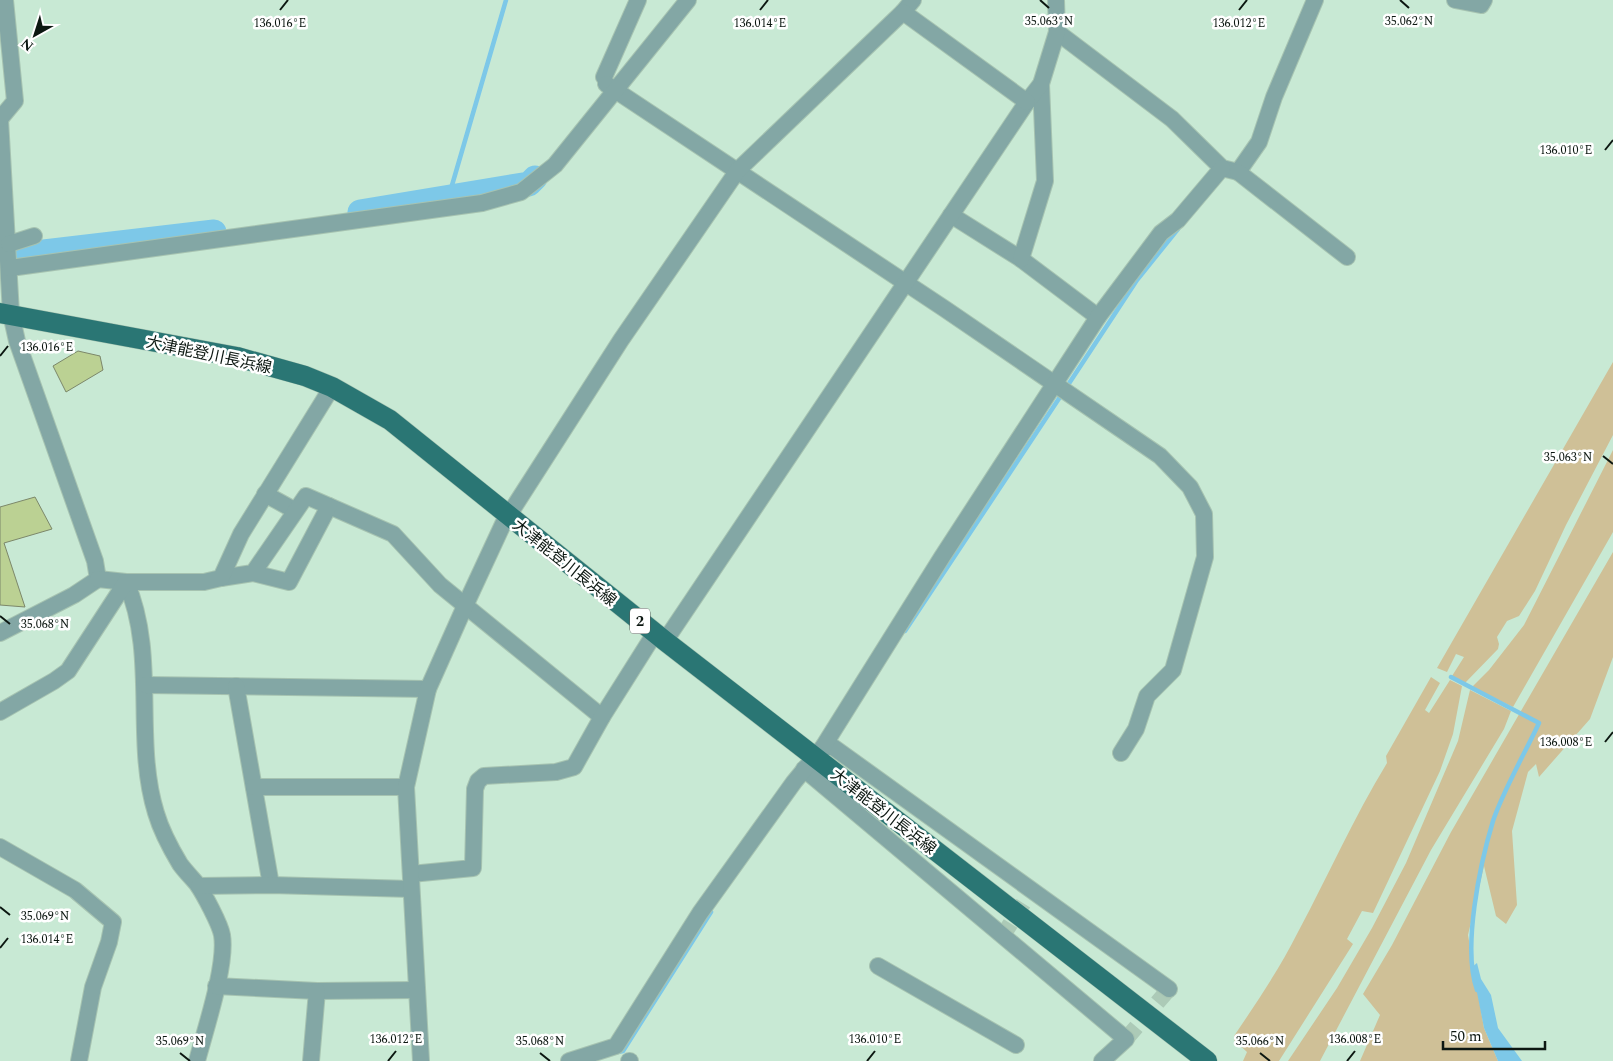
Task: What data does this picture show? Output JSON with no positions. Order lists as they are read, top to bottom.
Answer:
{
  "streets": {
    "main road": ["大津能登川長浜線", "2"]
  },
  "scale_bar": "50 m",
  "north": "bottom left",
  "coordinates": [
    "35.063°N",
    "35.062°N",
    "136.016°E",
    "136.014°E",
    "136.012°E",
    "136.010°E",
    "35.068°N",
    "136.008°E",
    "35.069°N",
    "35.066°N"
  ]
}
